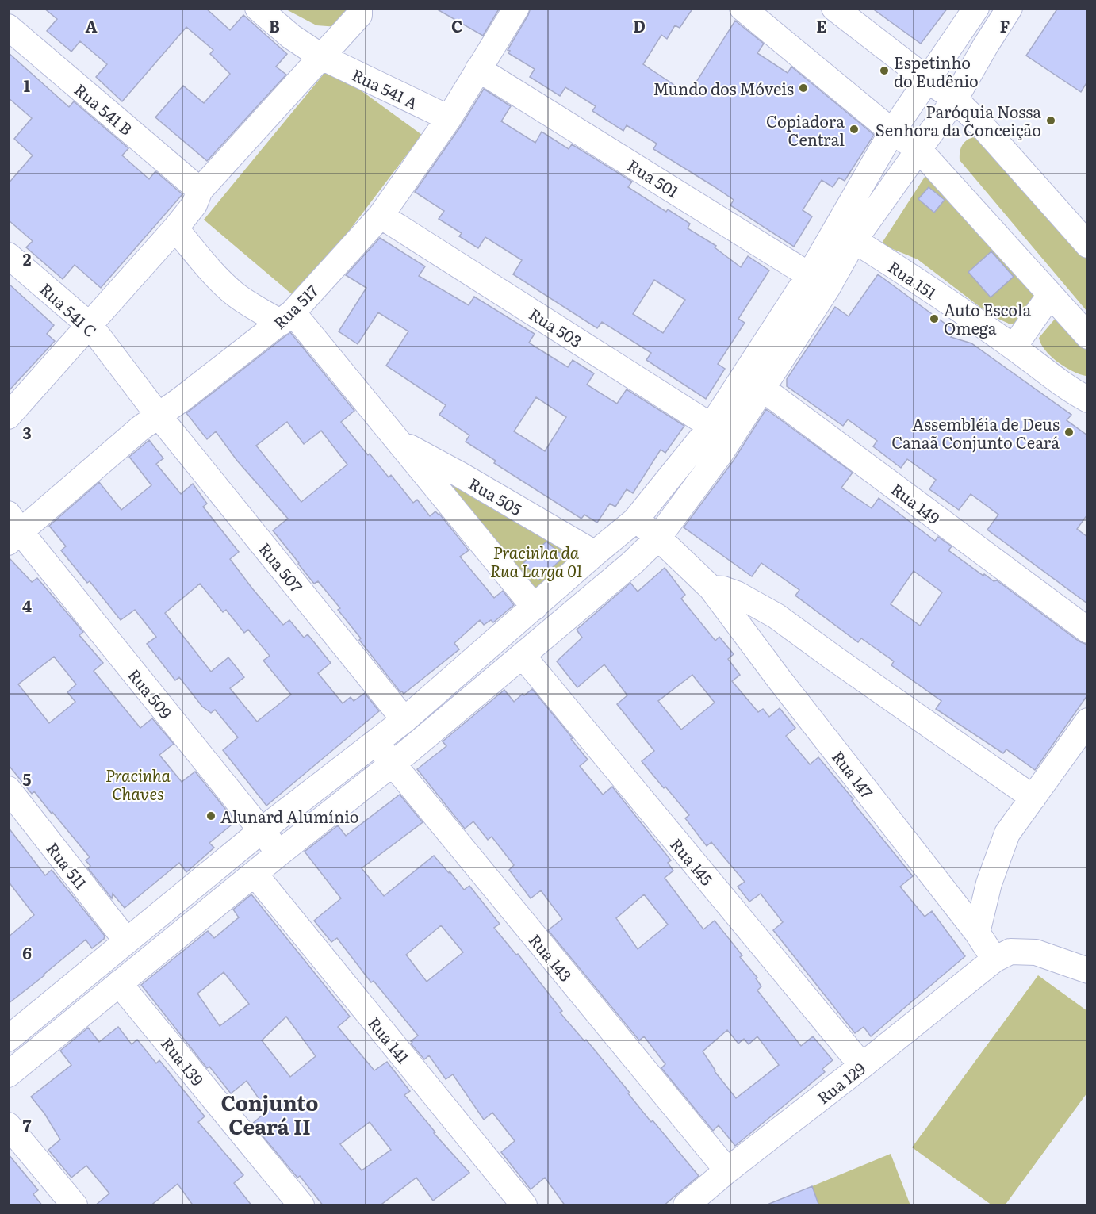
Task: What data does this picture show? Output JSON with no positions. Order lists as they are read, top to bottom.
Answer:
{
  "streets": {
    "street": [
      "Rua 541 A",
      "Rua 541 B",
      "Rua 501",
      "Rua 151",
      "Rua 517",
      "Rua 541 C",
      "Rua 503",
      "Rua 505",
      "Rua 149",
      "Rua 507",
      "Rua 509",
      "Rua 147",
      "Rua 145",
      "Rua 511",
      "Rua 143",
      "Rua 141",
      "Rua 139",
      "Rua 129"
    ]
  },
  "crossings": [
    ["Rua 541 A", "Rua 517"],
    ["Rua 501", "Rua 517"],
    ["Rua 517", "Rua 541 C"],
    ["Rua 517", "Rua 503"],
    ["Rua 517", "Rua 505"],
    ["Rua 517", "Rua 507"],
    ["Rua 517", "Rua 509"],
    ["Rua 541 C", "Rua 507"],
    ["Rua 147", "Rua 129"],
    ["Rua 145", "Rua 129"],
    ["Rua 143", "Rua 129"]
  ],
  "districts": ["Conjunto Ceará II"],
  "parks": ["Pracinha da Rua Larga 01", "Pracinha Chaves"],
  "places": [
    "Espetinho do Eudênio",
    "Mundo dos Móveis",
    "Paróquia Nossa Senhora da Conceição",
    "Copiadora Central",
    "Auto Escola Omega",
    "Assembléia de Deus Canaã Conjunto Ceará",
    "Alunard Alumínio"
  ],
  "grid": {
    "columns": [
      "A",
      "B",
      "C",
      "D",
      "E",
      "F"
    ],
    "rows": [
      "1",
      "2",
      "3",
      "4",
      "5",
      "6",
      "7"
    ]
  }
}
